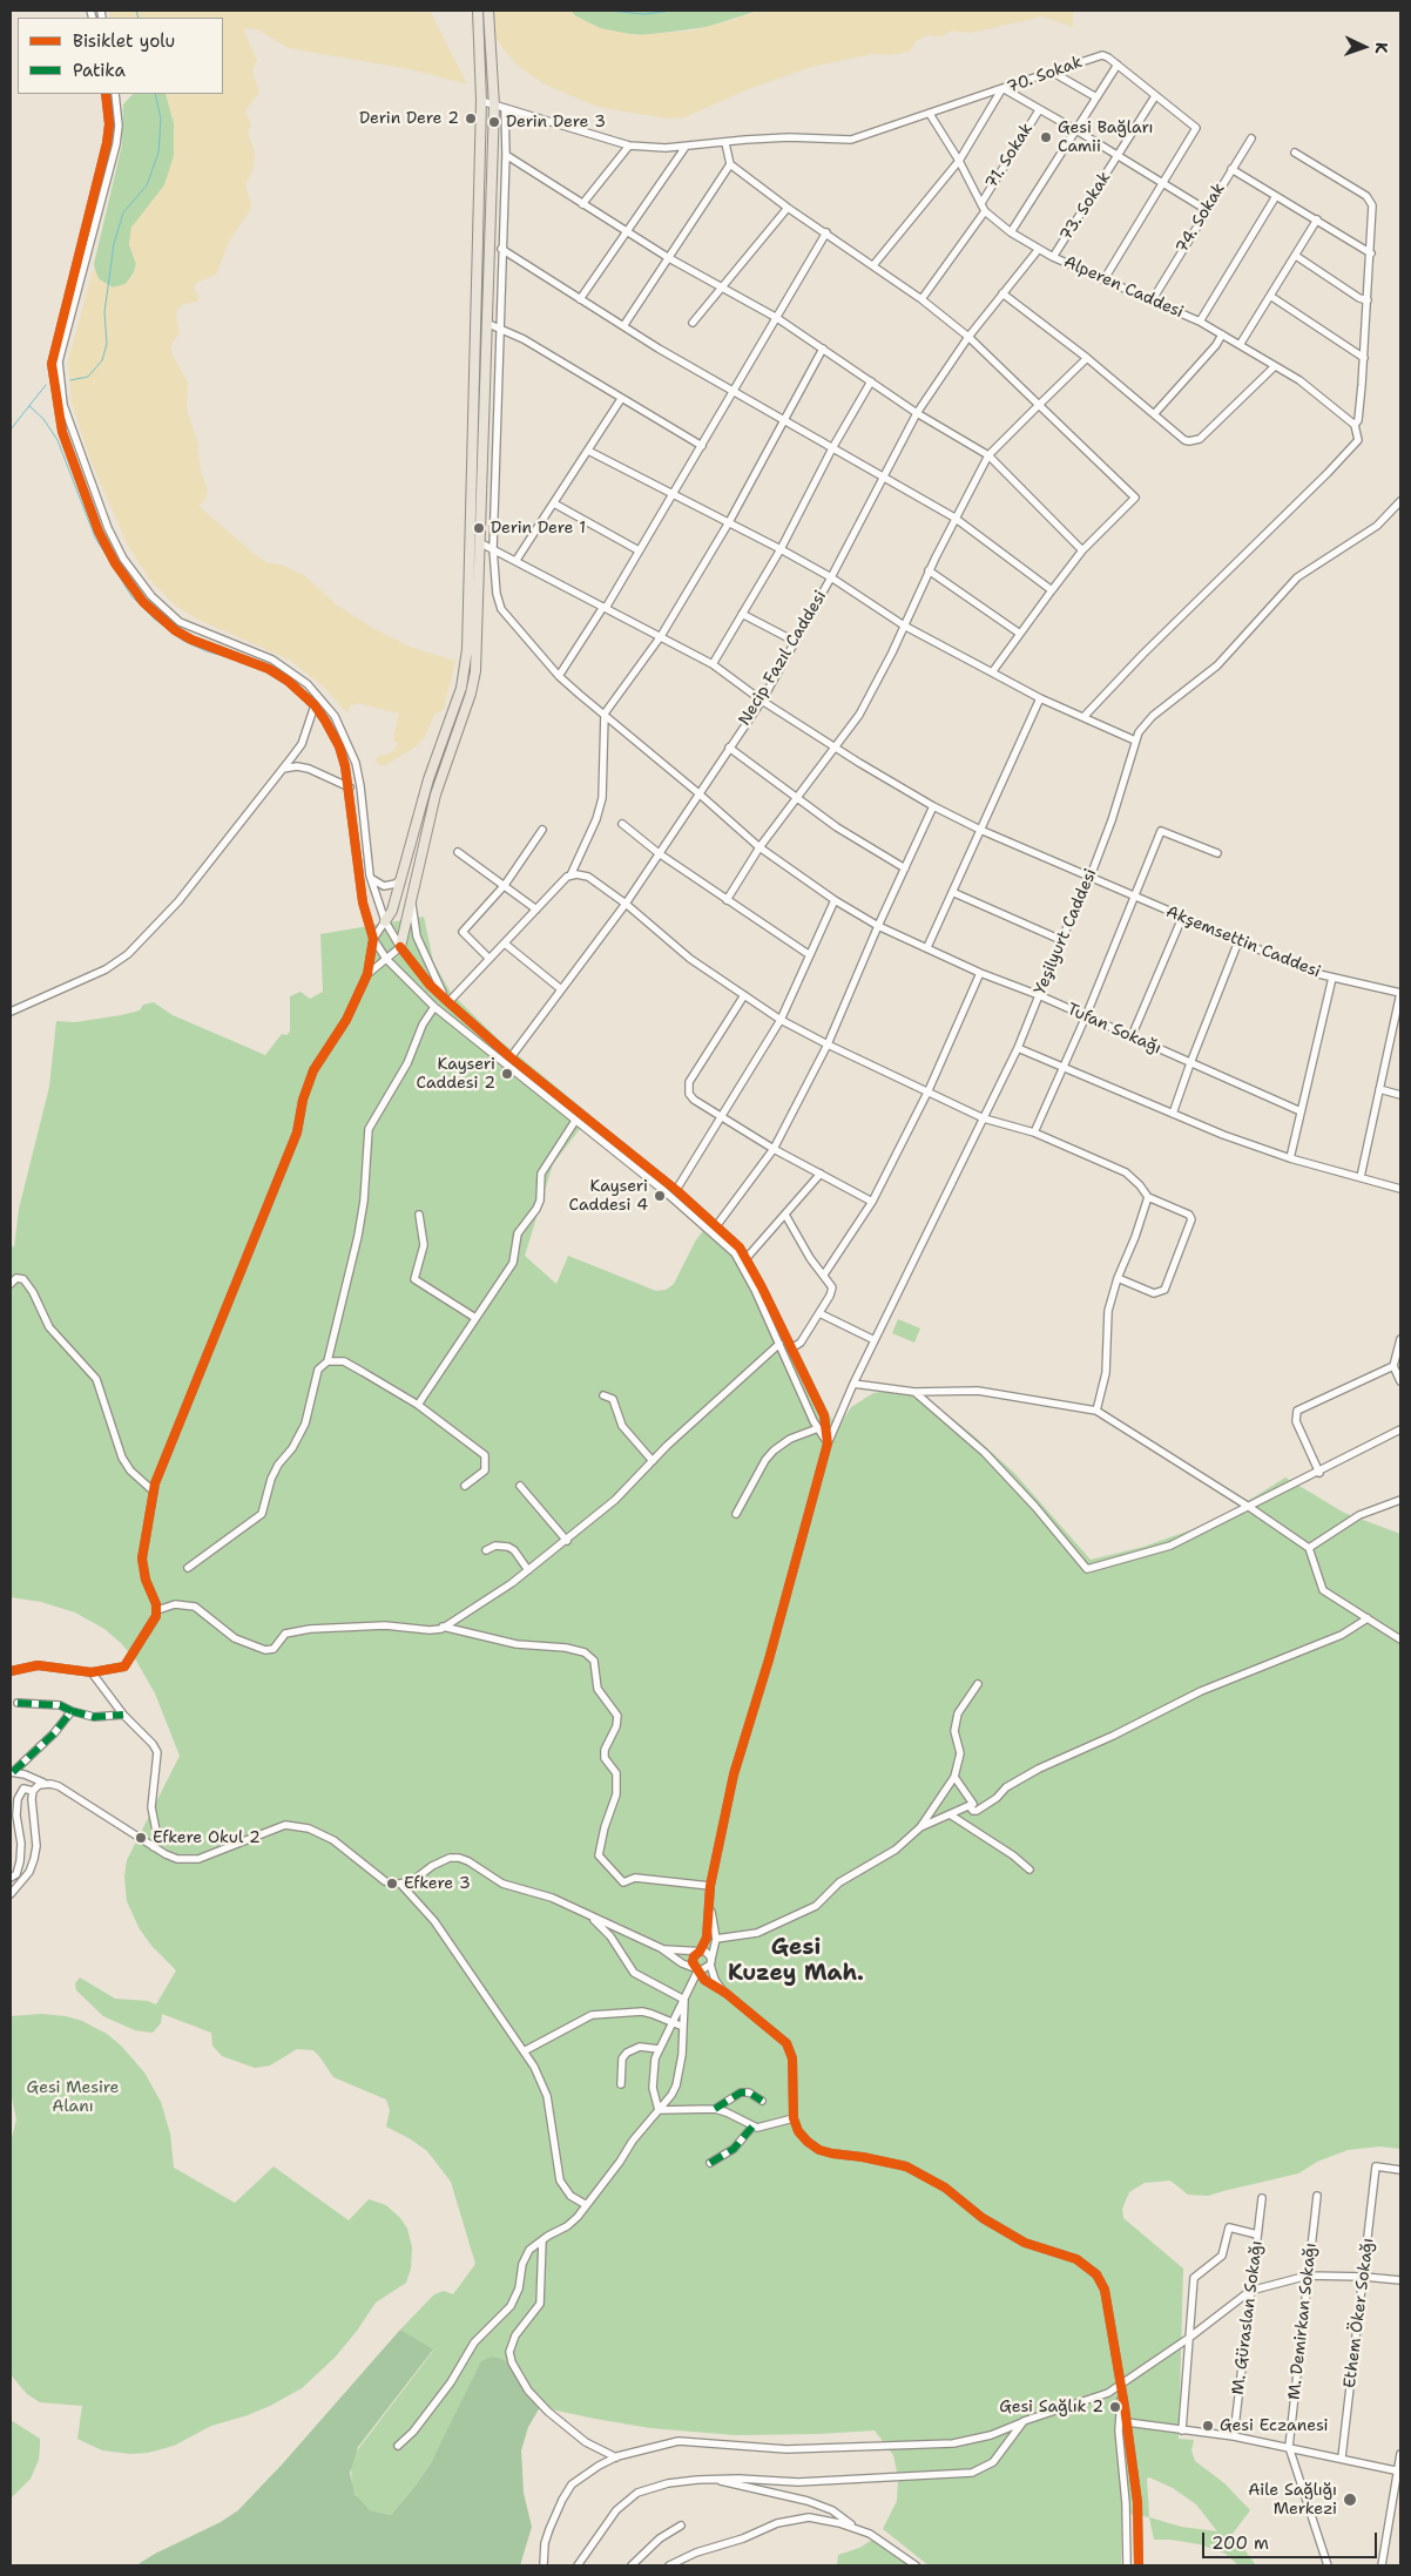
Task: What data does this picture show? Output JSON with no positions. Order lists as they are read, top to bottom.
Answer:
{
  "streets": {
    "street": [
      "70. Sokak",
      "71. Sokak",
      "73. Sokak",
      "74. Sokak",
      "Alperen Caddesi",
      "Necip Fazıl Caddesi",
      "Yeşilyurt Caddesi",
      "Akşemsettin Caddesi",
      "Tufan Sokağı",
      "Ethem Öker Sokağı",
      "M. Güraslan Sokağı",
      "M. Demirkan Sokağı"
    ]
  },
  "crossings": [
    ["70. Sokak", "Alperen Caddesi"],
    ["71. Sokak", "Alperen Caddesi"],
    ["73. Sokak", "Alperen Caddesi"],
    ["74. Sokak", "Alperen Caddesi"],
    ["Alperen Caddesi", "Necip Fazıl Caddesi"],
    ["Necip Fazıl Caddesi", "Akşemsettin Caddesi"],
    ["Necip Fazıl Caddesi", "Tufan Sokağı"],
    ["Yeşilyurt Caddesi", "Akşemsettin Caddesi"],
    ["Yeşilyurt Caddesi", "Tufan Sokağı"],
    ["Akşemsettin Caddesi", "Tufan Sokağı"]
  ],
  "districts": ["Gesi Kuzey Mah."],
  "parks": ["Gesi Mesire Alanı"],
  "places": [
    "Derin Dere 2",
    "Derin Dere 3",
    "Gesi Bağları Camii",
    "Derin Dere 1",
    "Kayseri Caddesi 2",
    "Kayseri Caddesi 4",
    "Efkere Okul 2",
    "Efkere 3",
    "Gesi Sağlık 2",
    "Gesi Eczanesi",
    "Aile Sağlığı Merkezi"
  ],
  "legend": ["Bisiklet yolu", "Patika"],
  "scale_bar": "200 m",
  "north": "right"
}
